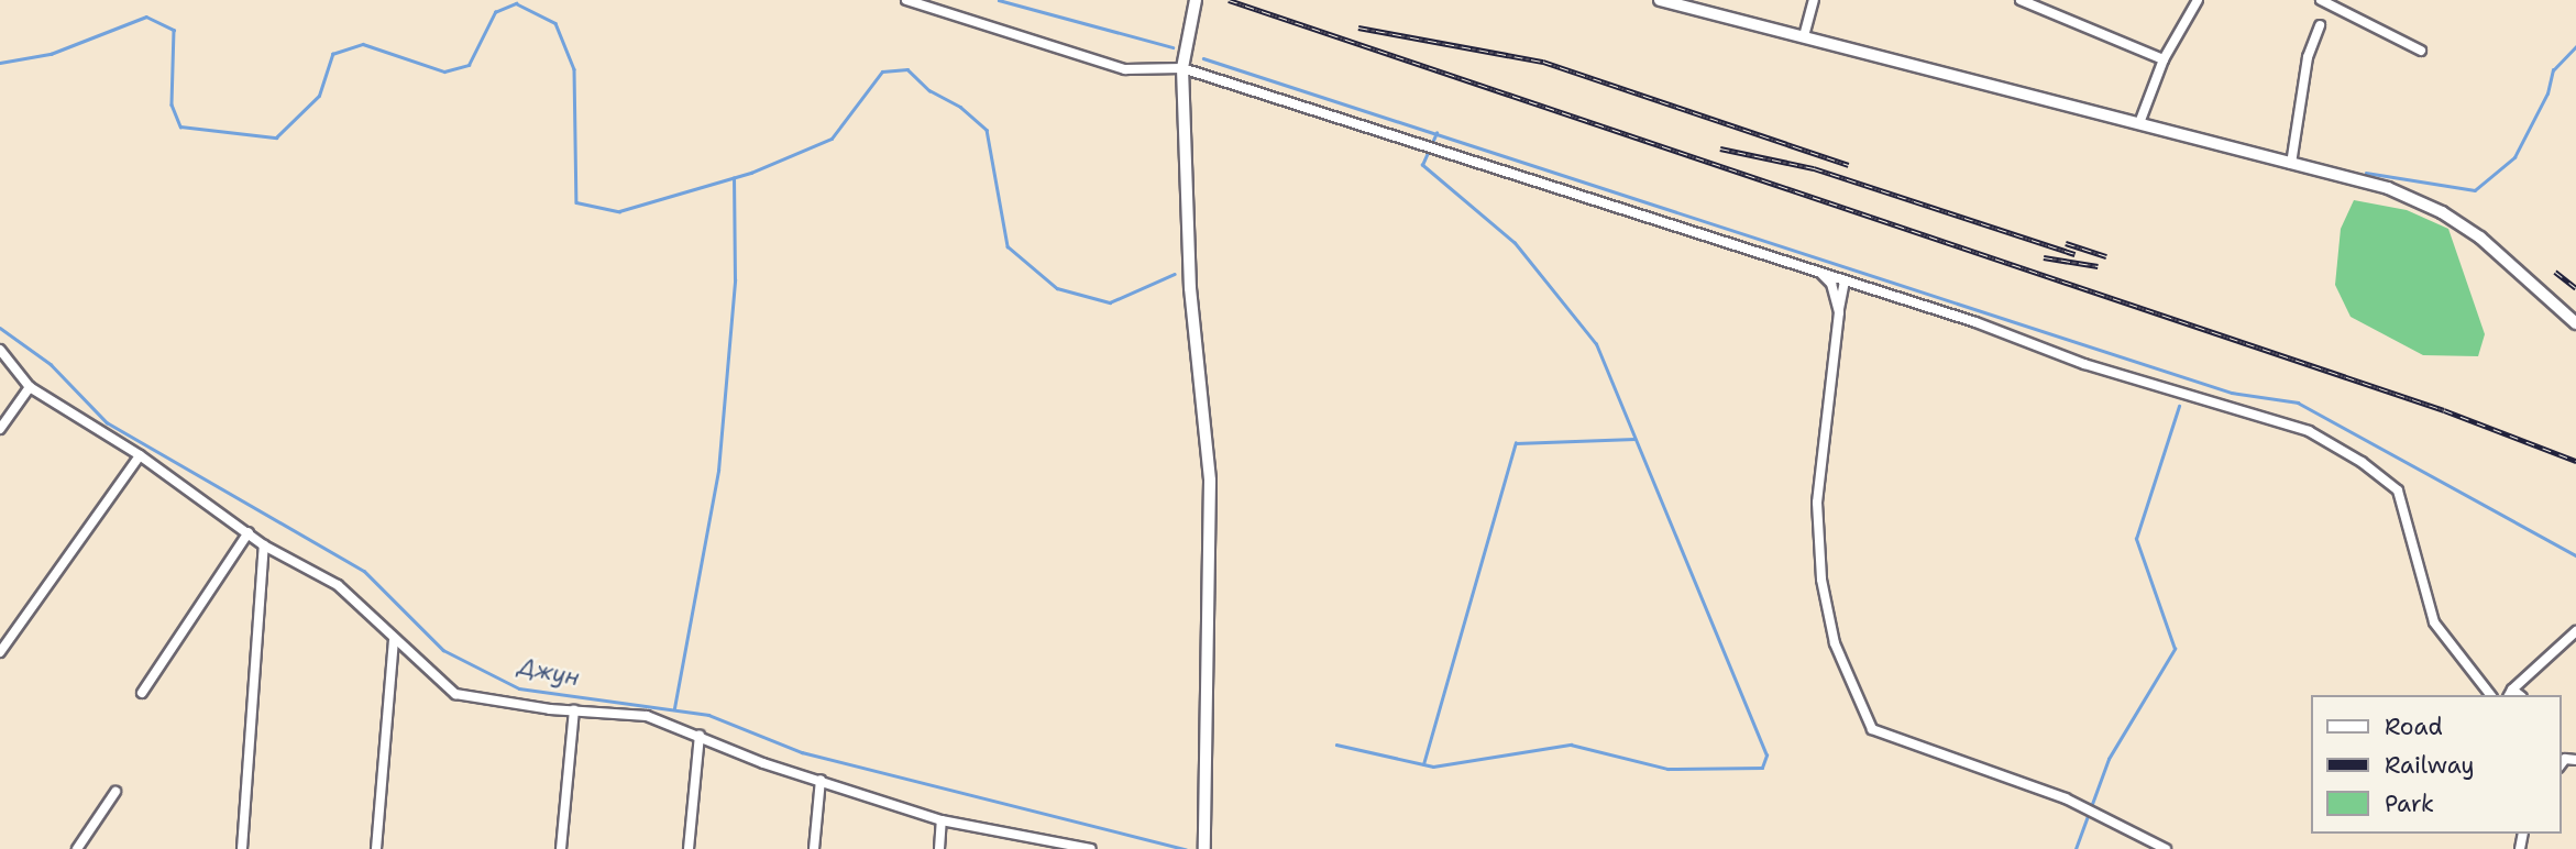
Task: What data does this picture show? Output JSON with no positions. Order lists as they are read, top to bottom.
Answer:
{
  "water": ["Джун"],
  "legend": ["Road", "Railway", "Park"]
}
